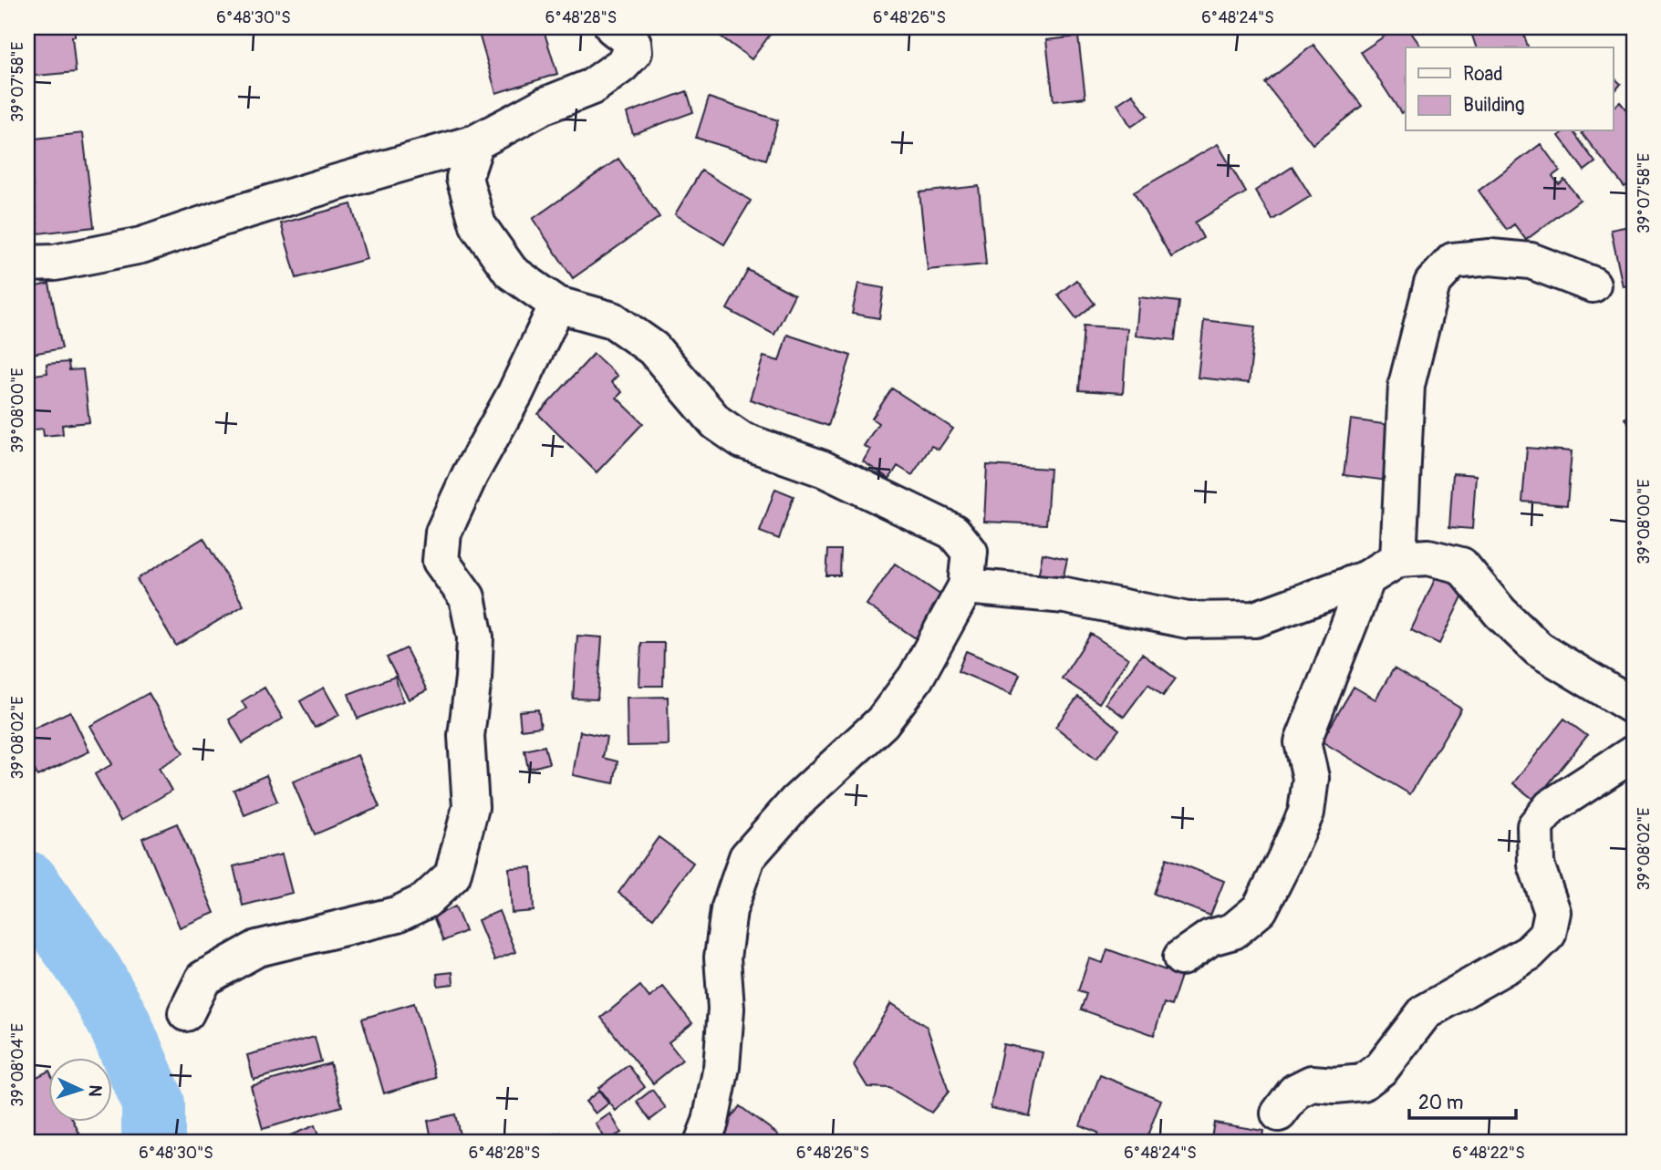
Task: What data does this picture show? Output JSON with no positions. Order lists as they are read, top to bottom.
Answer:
{
  "legend": ["Road", "Building"],
  "scale_bar": "20 m",
  "north": "right",
  "coordinates": [
    "6°48'30\"S",
    "6°48'28\"S",
    "6°48'26\"S",
    "6°48'24\"S",
    "39°07'58\"E",
    "39°08'00\"E",
    "39°08'02\"E",
    "39°08'04\"E",
    "6°48'22\"S"
  ]
}
